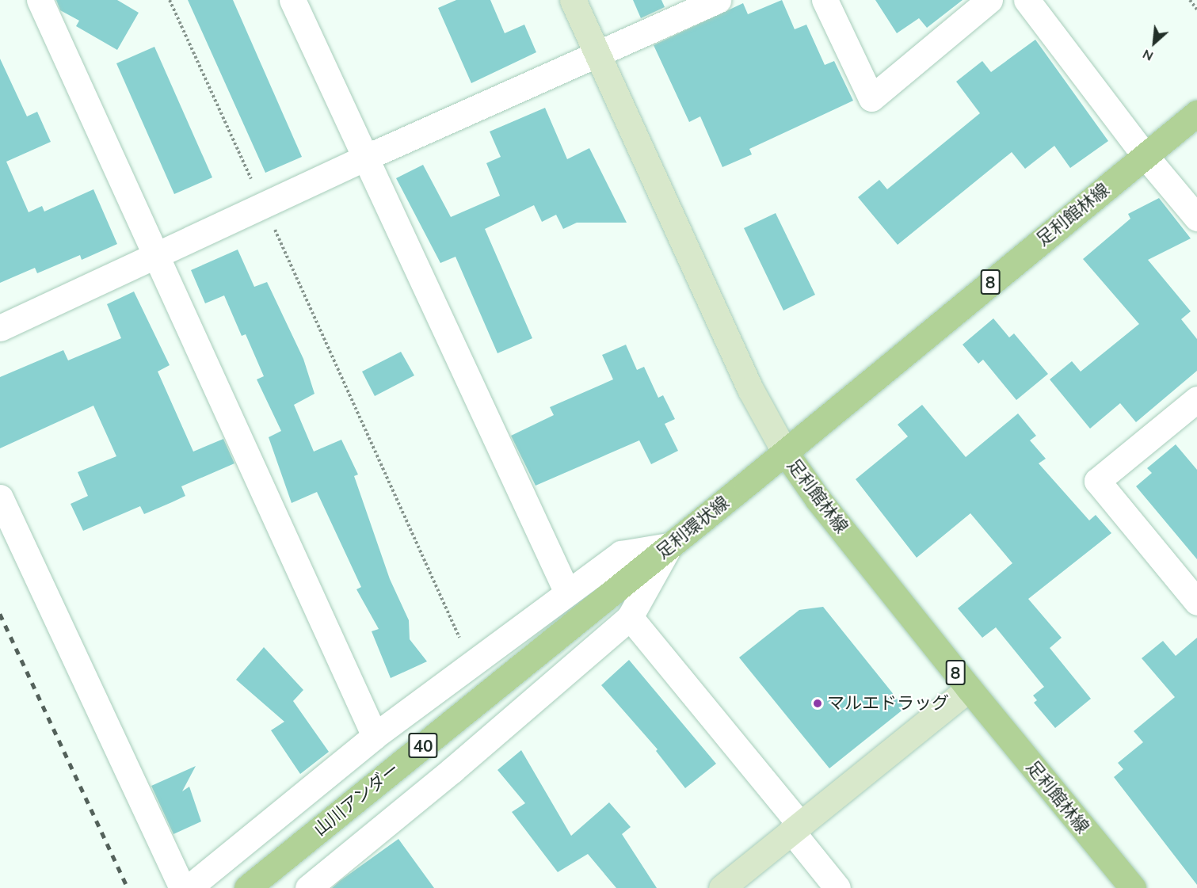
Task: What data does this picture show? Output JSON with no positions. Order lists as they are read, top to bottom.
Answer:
{
  "streets": {
    "main road": [
      "足利館林線",
      "8",
      "足利環状線",
      "40",
      "山川アンダー"
    ]
  },
  "crossings": [
    ["足利館林線", "足利環状線"],
    ["足利環状線", "山川アンダー"]
  ],
  "places": ["マルエドラッグ"],
  "north": "bottom left"
}
